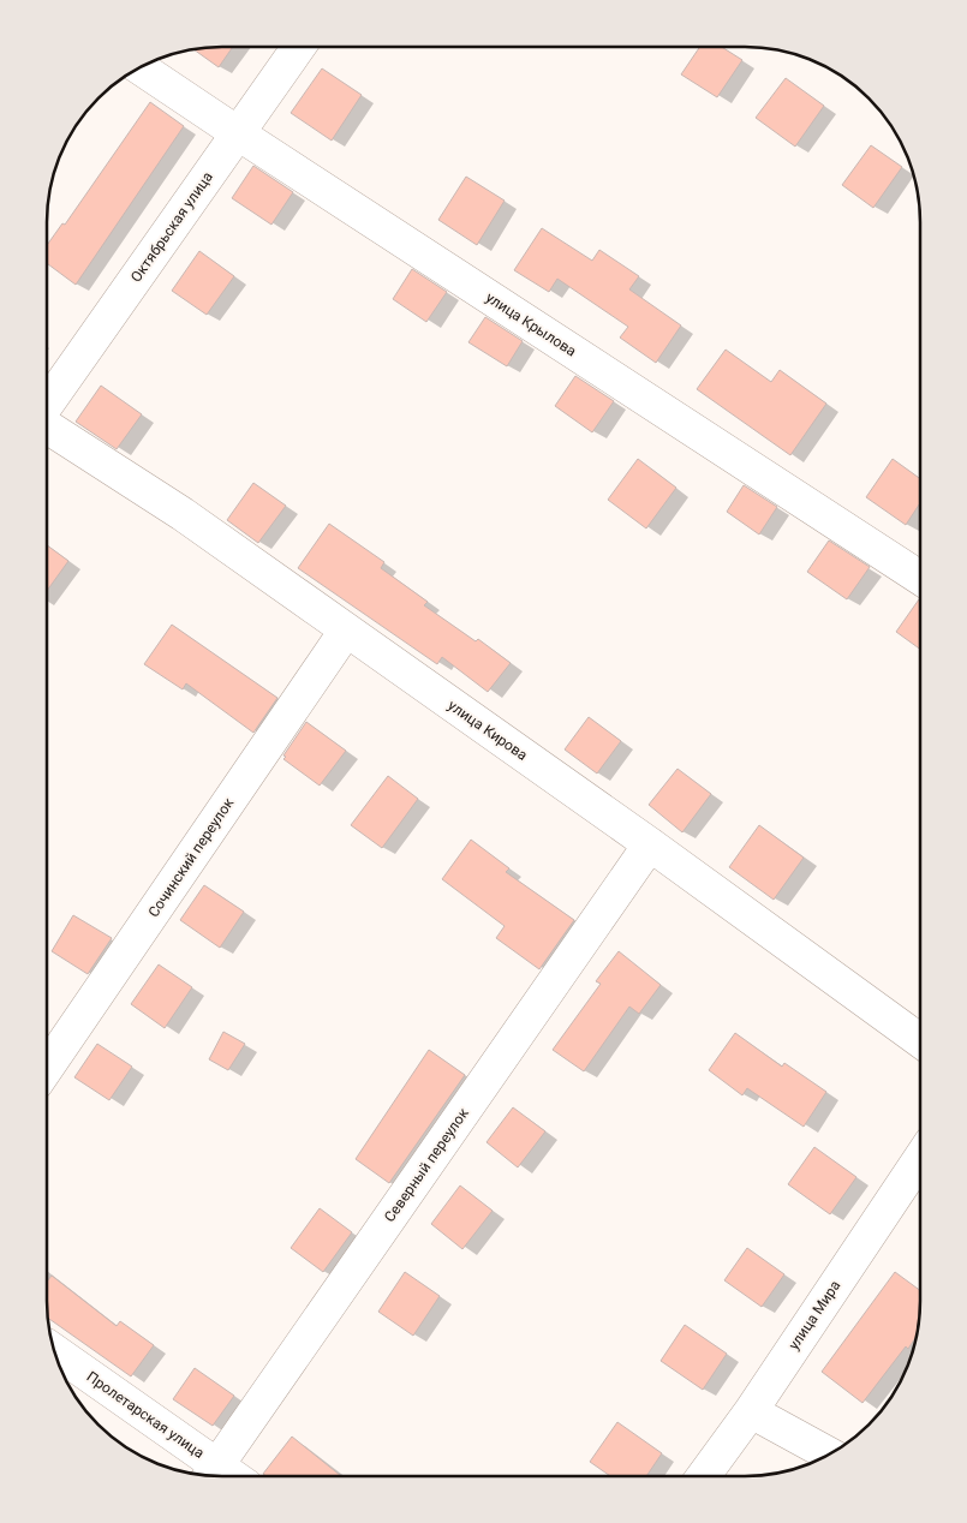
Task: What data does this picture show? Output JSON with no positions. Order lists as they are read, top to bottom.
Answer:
{
  "streets": {
    "street": [
      "Октябрьская улица",
      "улица Крылова",
      "улица Кирова",
      "Сочинский переулок",
      "Северный переулок",
      "улица Мира",
      "Пролетарская улица"
    ]
  },
  "crossings": [
    ["Октябрьская улица", "улица Крылова"],
    ["улица Кирова", "Сочинский переулок"],
    ["улица Кирова", "Северный переулок"],
    ["Северный переулок", "Пролетарская улица"]
  ]
}
